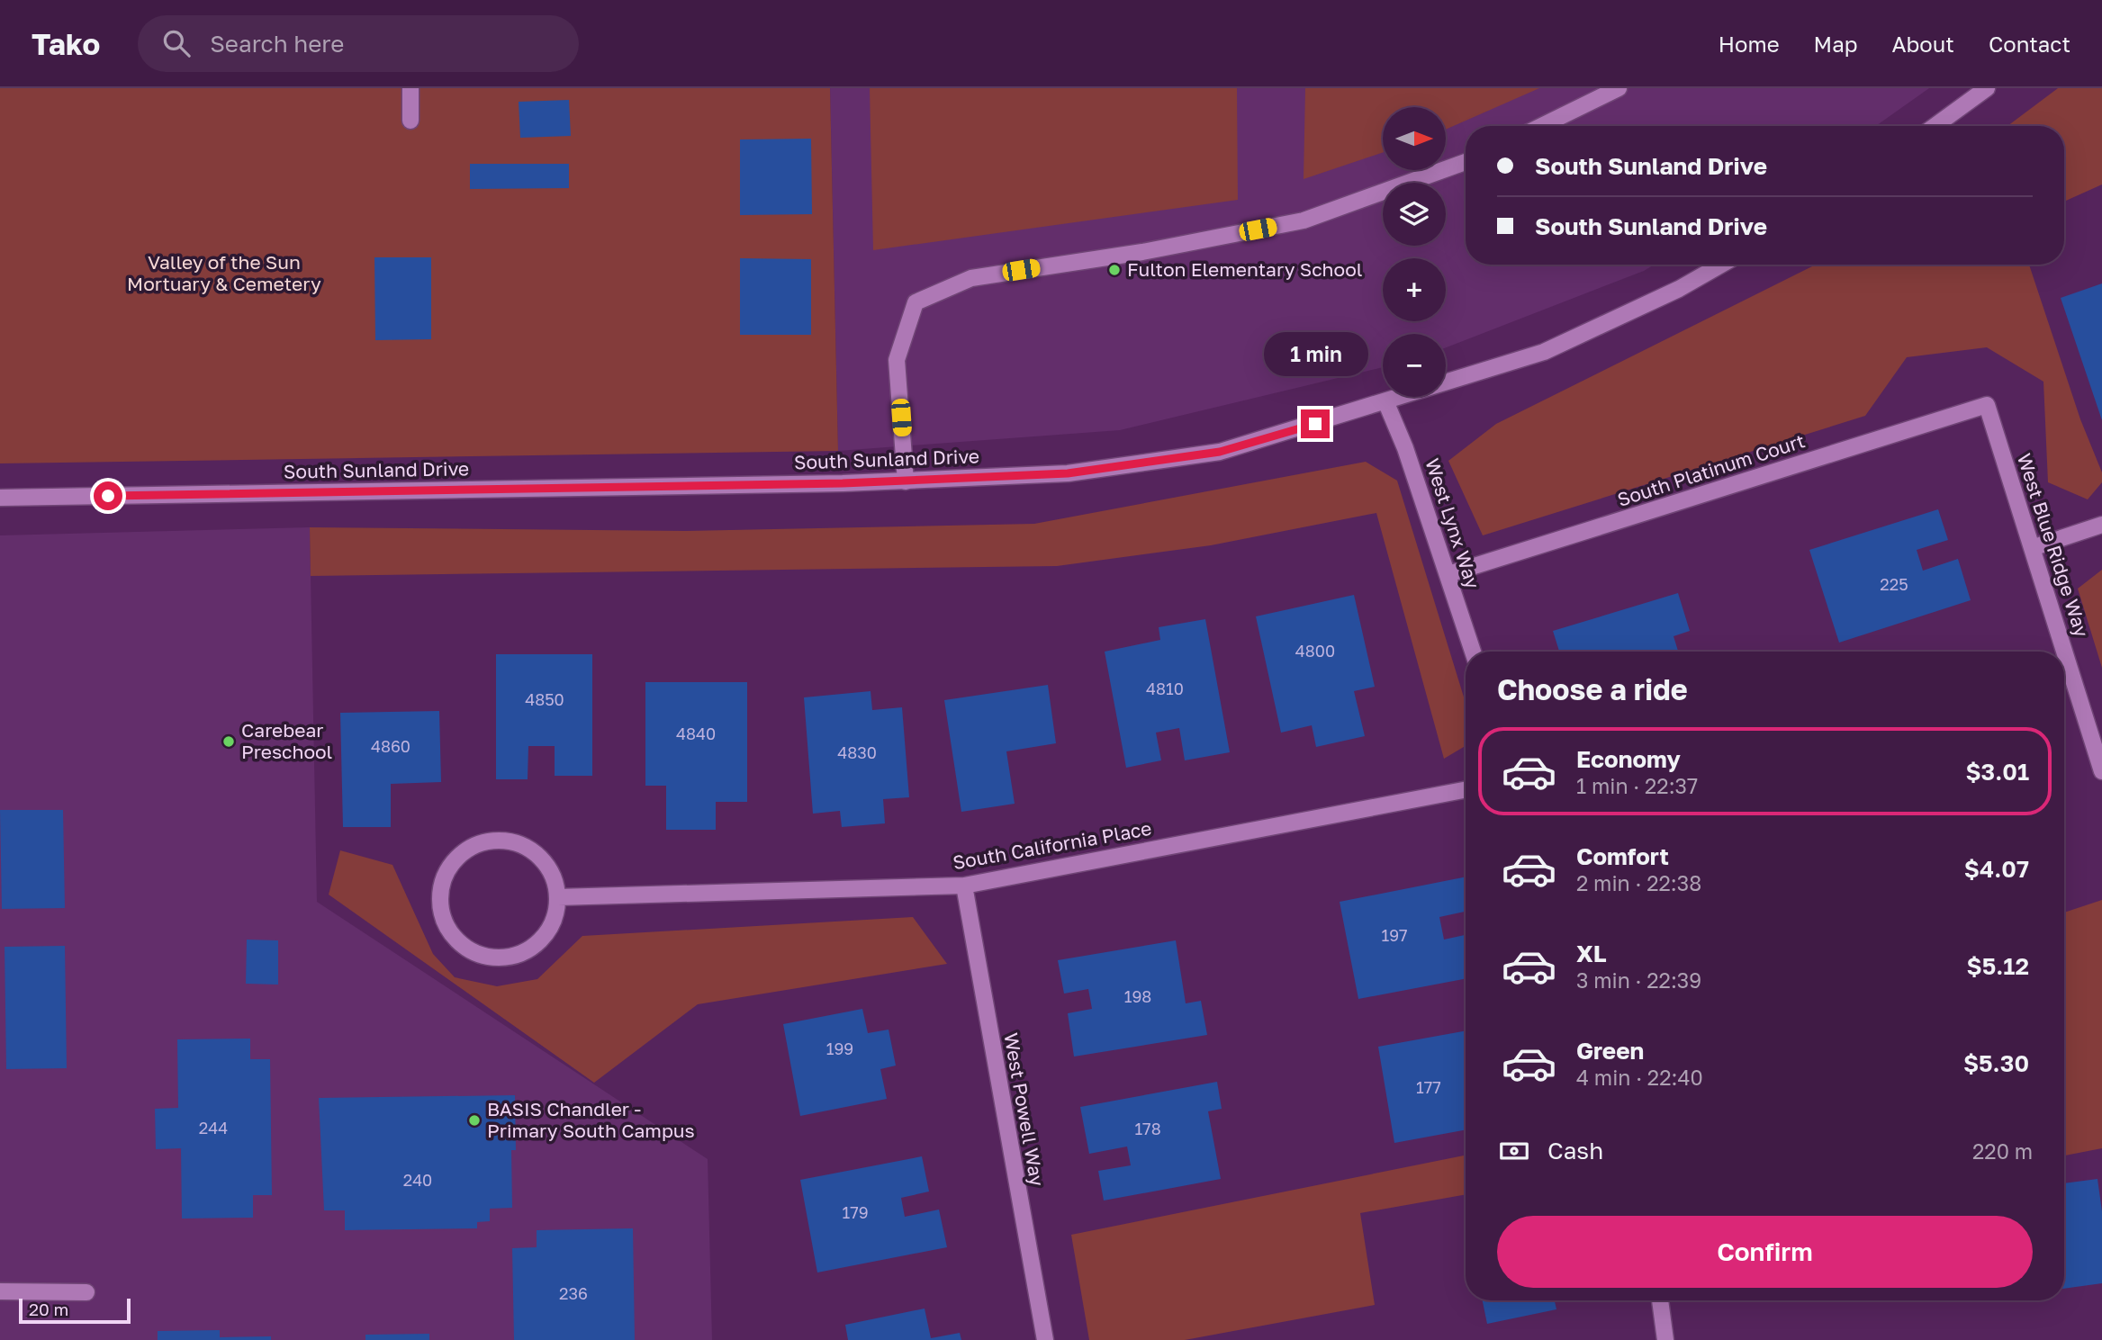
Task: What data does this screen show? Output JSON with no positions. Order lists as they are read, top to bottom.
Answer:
{
  "streets": {
    "street": [
      "South Sunland Drive",
      "South Platinum Court",
      "West Lynx Way",
      "West Blue Ridge Way",
      "South California Place",
      "West Powell Way"
    ]
  },
  "crossings": [
    ["South Sunland Drive", "West Lynx Way"],
    ["South Platinum Court", "West Lynx Way"],
    ["South Platinum Court", "West Blue Ridge Way"],
    ["South California Place", "West Powell Way"]
  ],
  "parks": ["Valley of the Sun Mortuary & Cemetery"],
  "places": ["Fulton Elementary School", "Carebear Preschool", "BASIS Chandler - Primary South Campus"],
  "house_numbers": [
    "225",
    "4800",
    "4810",
    "4850",
    "4840",
    "4860",
    "4830",
    "197",
    "198",
    "199",
    "177",
    "244",
    "178",
    "240",
    "179",
    "236"
  ],
  "scale_bar": "20 m",
  "north": "right",
  "page": {
    "header": "Tako",
    "search": "Search here",
    "nav": [
      "Home",
      "Map",
      "About",
      "Contact"
    ],
    "map_buttons": ["+", "−"],
    "banner": ["South Sunland Drive", "South Sunland Drive"],
    "bubble": "1 min",
    "heading": "Choose a ride",
    "list": [
      {
        "name": "Economy",
        "note": "1 min · 22:37",
        "value": "$3.01"
      },
      {
        "name": "Comfort",
        "note": "2 min · 22:38",
        "value": "$4.07"
      },
      {
        "name": "XL",
        "note": "3 min · 22:39",
        "value": "$5.12"
      },
      {
        "name": "Green",
        "note": "4 min · 22:40",
        "value": "$5.30"
      }
    ],
    "pay": ["Cash", "220 m"],
    "buttons": "Confirm",
    "scale": "20 m"
  }
}
